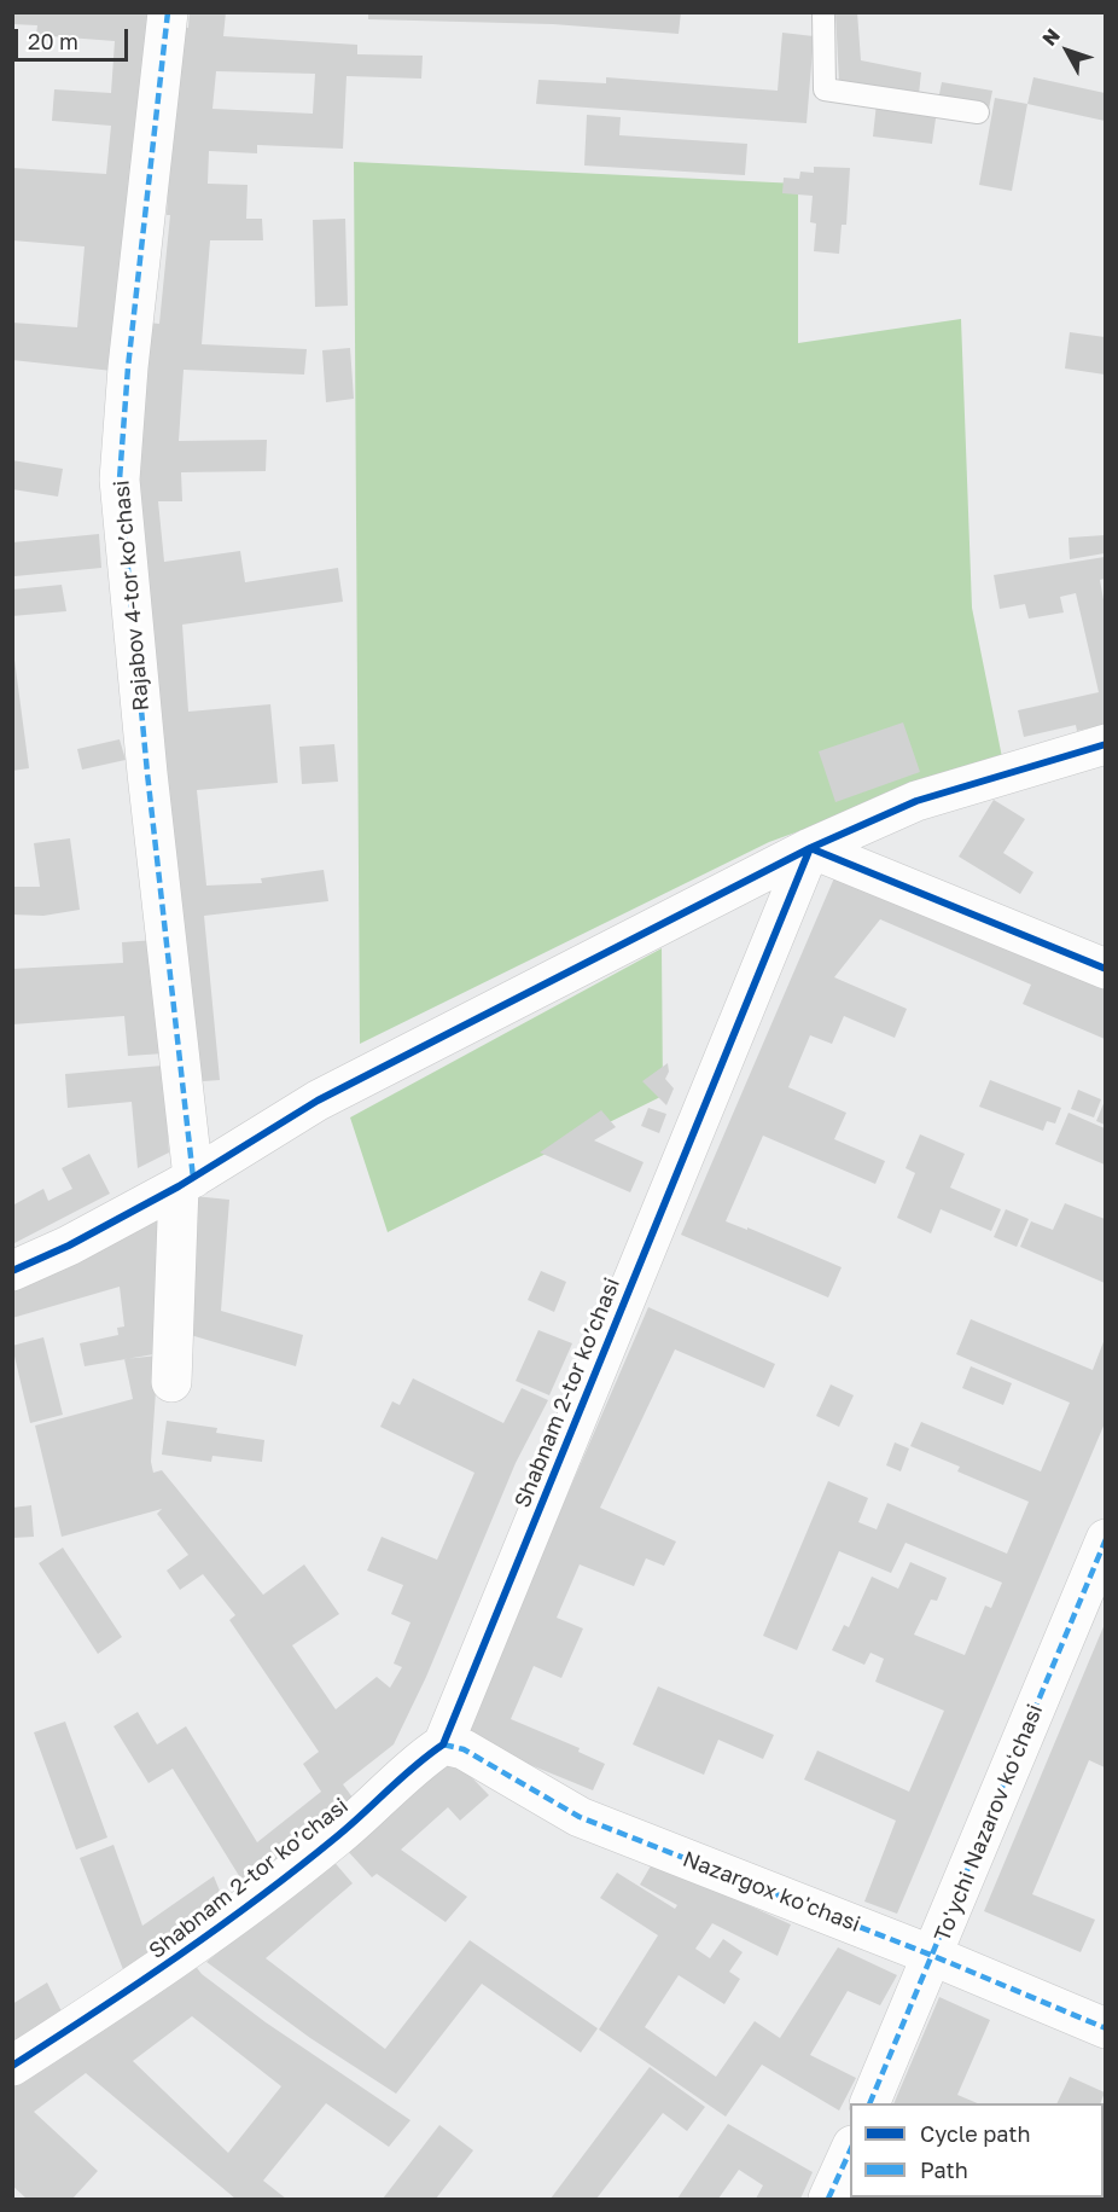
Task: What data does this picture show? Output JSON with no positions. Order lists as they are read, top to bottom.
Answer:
{
  "streets": {
    "street": [
      "Rajabov 4-tor koʼchasi",
      "Shabnam 2-tor koʼchasi",
      "To'ychi Nazarov koʻchasi",
      "Nazargox ko'chasi"
    ]
  },
  "crossings": [
    ["Shabnam 2-tor koʼchasi", "Nazargox ko'chasi"],
    ["To'ychi Nazarov koʻchasi", "Nazargox ko'chasi"]
  ],
  "legend": ["Cycle path", "Path"],
  "scale_bar": "20 m",
  "north": "top left"
}
